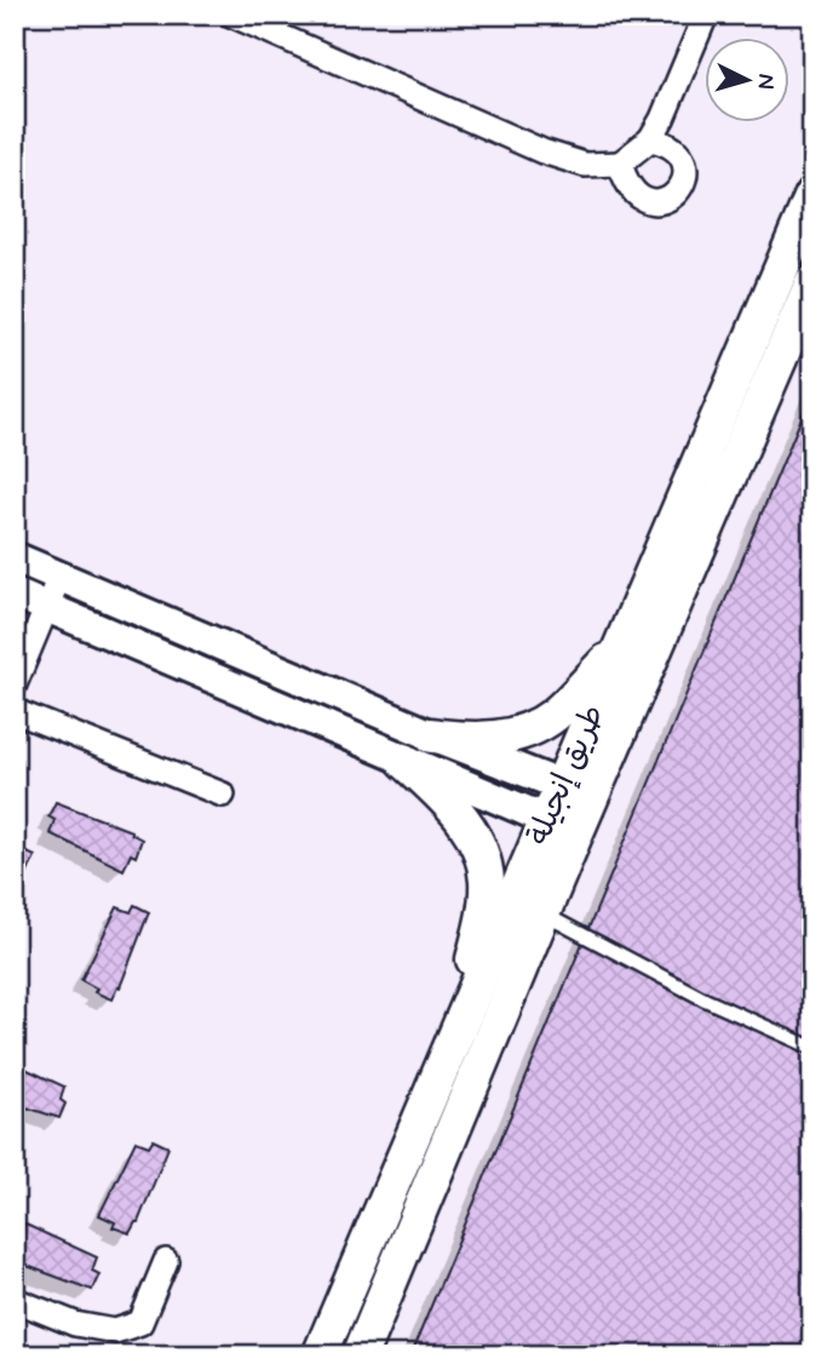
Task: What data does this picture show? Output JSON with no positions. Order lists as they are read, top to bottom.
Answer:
{
  "streets": {
    "main road": ["طريق إنجيلة"]
  },
  "north": "right"
}
